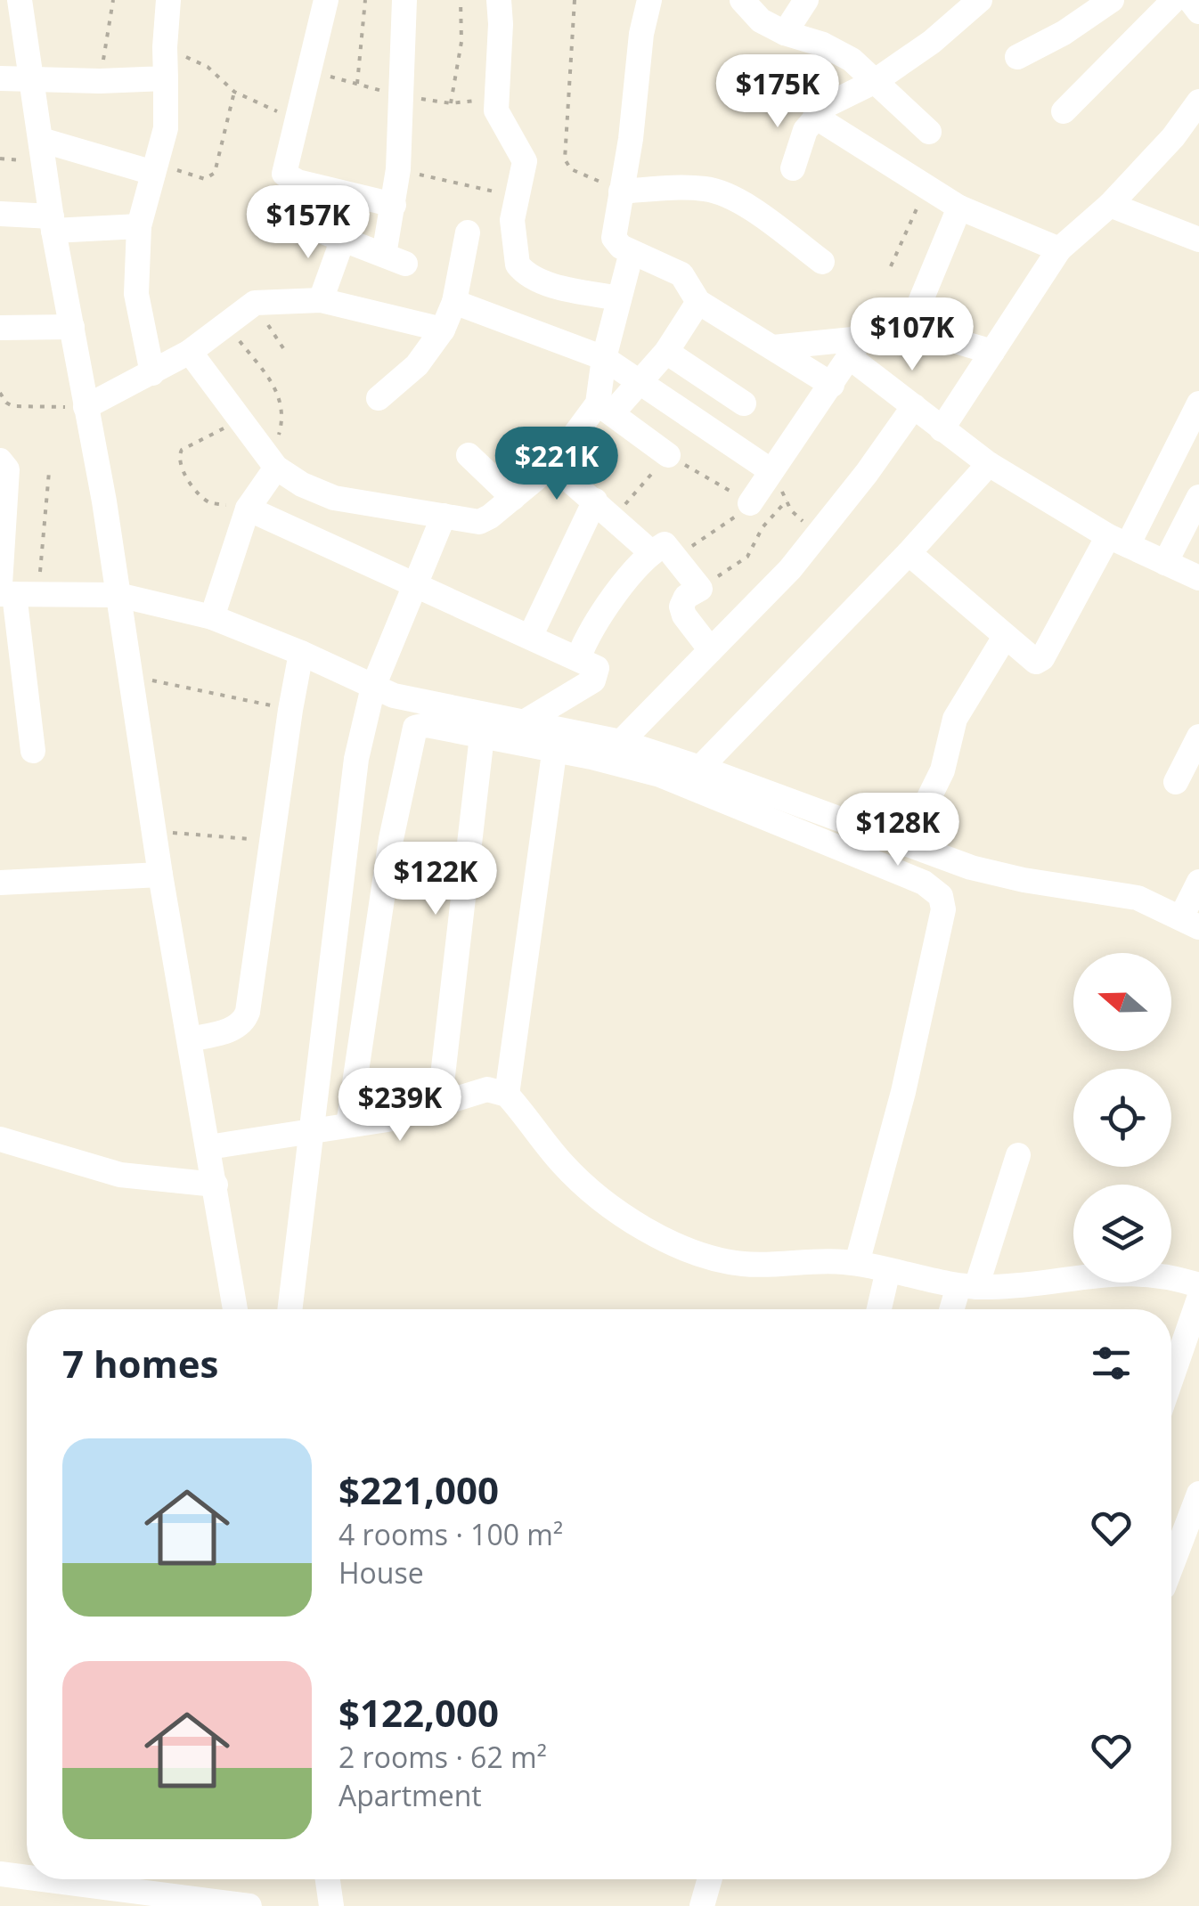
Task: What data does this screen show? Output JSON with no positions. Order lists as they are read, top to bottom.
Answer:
{
  "north": "left",
  "page": {
    "price": [
      "$175K",
      "$157K",
      "$107K",
      "$221K",
      "$128K",
      "$122K",
      "$239K"
    ],
    "heading": "7 homes",
    "list": [
      {
        "name": "$221,000",
        "note": "4 rooms · 100 m² · House"
      },
      {
        "name": "$122,000",
        "note": "2 rooms · 62 m² · Apartment"
      }
    ]
  }
}
